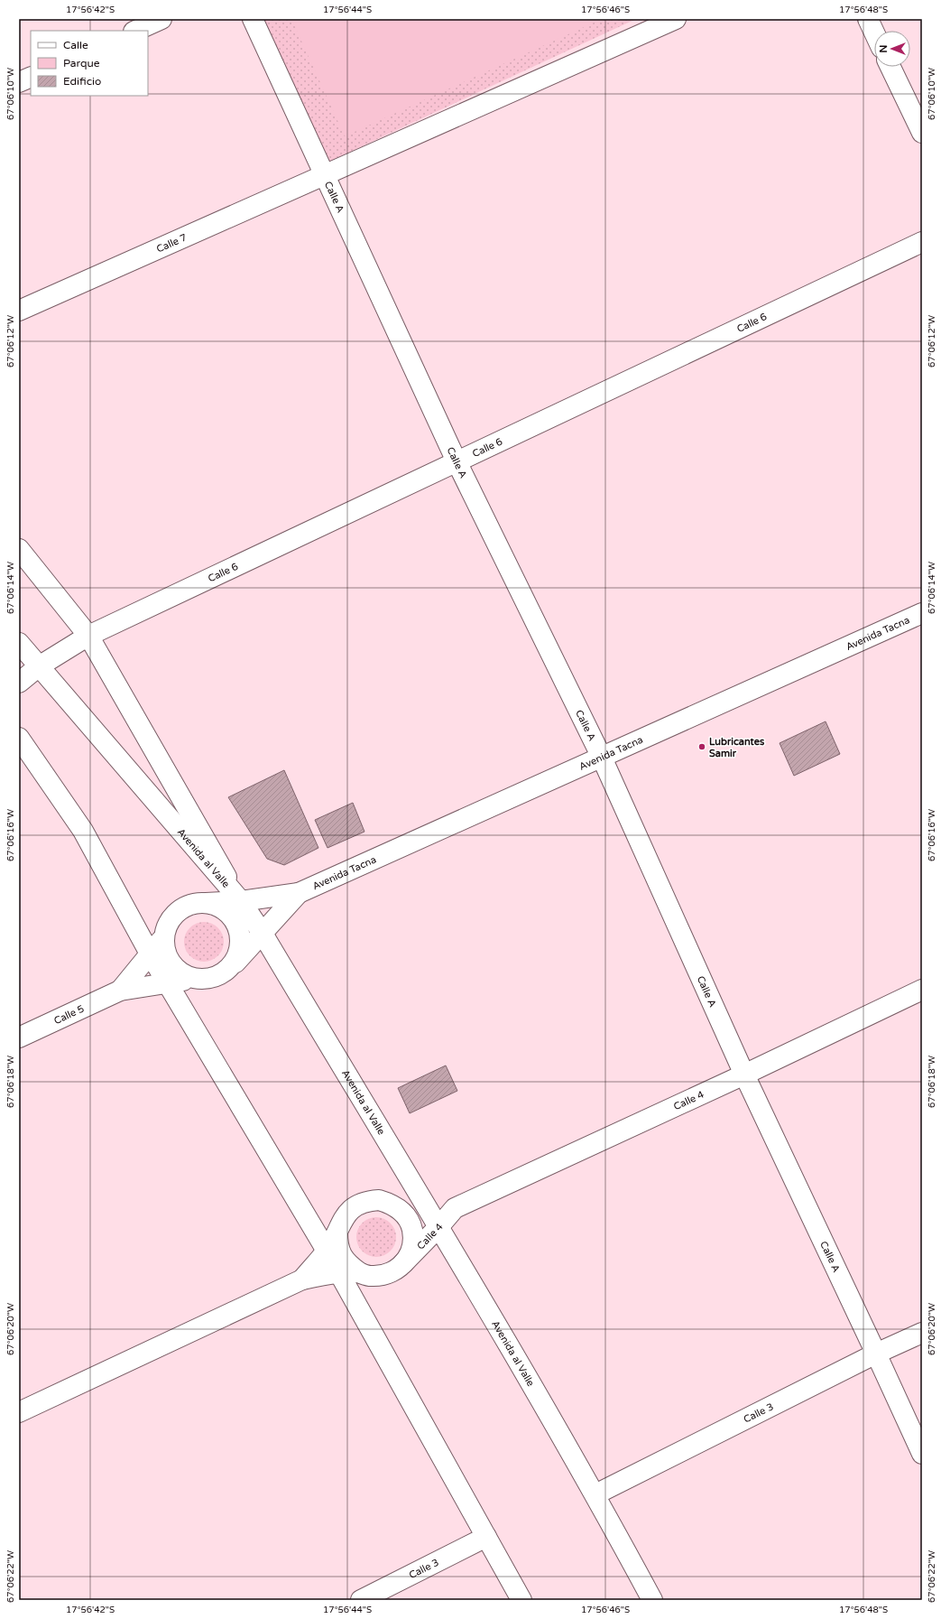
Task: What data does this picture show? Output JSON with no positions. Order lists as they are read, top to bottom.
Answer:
{
  "streets": {
    "street": [
      "Calle A",
      "Calle 7",
      "Calle 6",
      "Avenida Tacna",
      "Avenida al Valle",
      "Calle 5",
      "Calle 4",
      "Calle 3"
    ]
  },
  "crossings": [
    ["Calle A", "Calle 7"],
    ["Calle A", "Calle 6"],
    ["Calle A", "Avenida Tacna"],
    ["Calle A", "Calle 4"],
    ["Calle A", "Calle 3"],
    ["Calle 6", "Avenida al Valle"],
    ["Avenida Tacna", "Avenida al Valle"],
    ["Avenida Tacna", "Calle 5"],
    ["Avenida al Valle", "Calle 4"],
    ["Avenida al Valle", "Calle 3"]
  ],
  "places": ["Lubricantes Samir"],
  "legend": ["Calle", "Parque", "Edificio"],
  "north": "left",
  "coordinates": [
    "17°56'42\"S",
    "17°56'44\"S",
    "17°56'46\"S",
    "17°56'48\"S",
    "67°06'10\"W",
    "67°06'12\"W",
    "67°06'14\"W",
    "67°06'16\"W",
    "67°06'18\"W",
    "67°06'20\"W",
    "67°06'22\"W"
  ]
}
